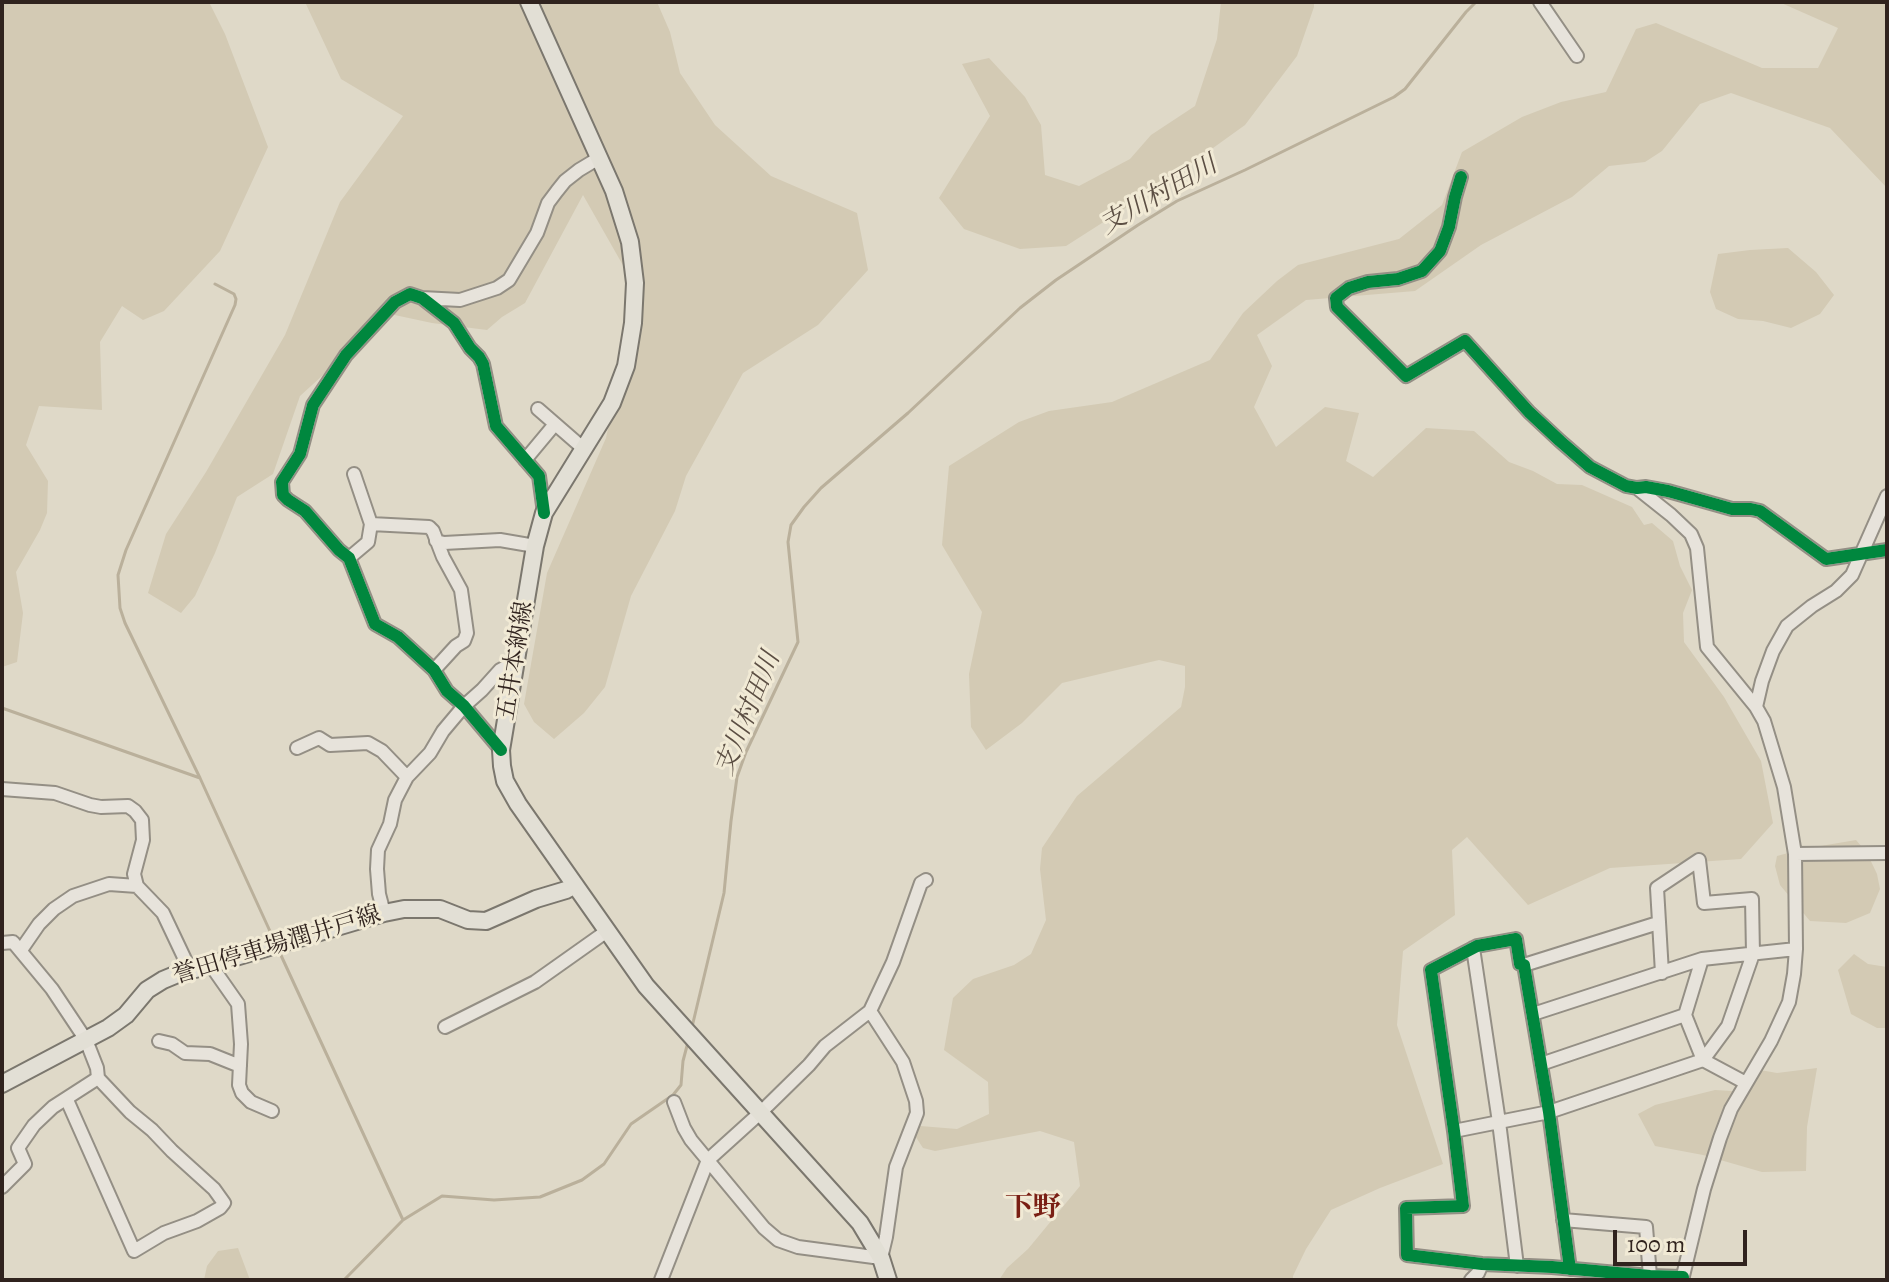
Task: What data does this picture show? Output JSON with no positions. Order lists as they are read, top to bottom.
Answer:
{
  "streets": {
    "main road": ["五井本納線", "誉田停車場潤井戸線"]
  },
  "crossings": [
    ["五井本納線", "誉田停車場潤井戸線"]
  ],
  "districts": ["下野"],
  "water": ["支川村田川"],
  "scale_bar": "100 m"
}
